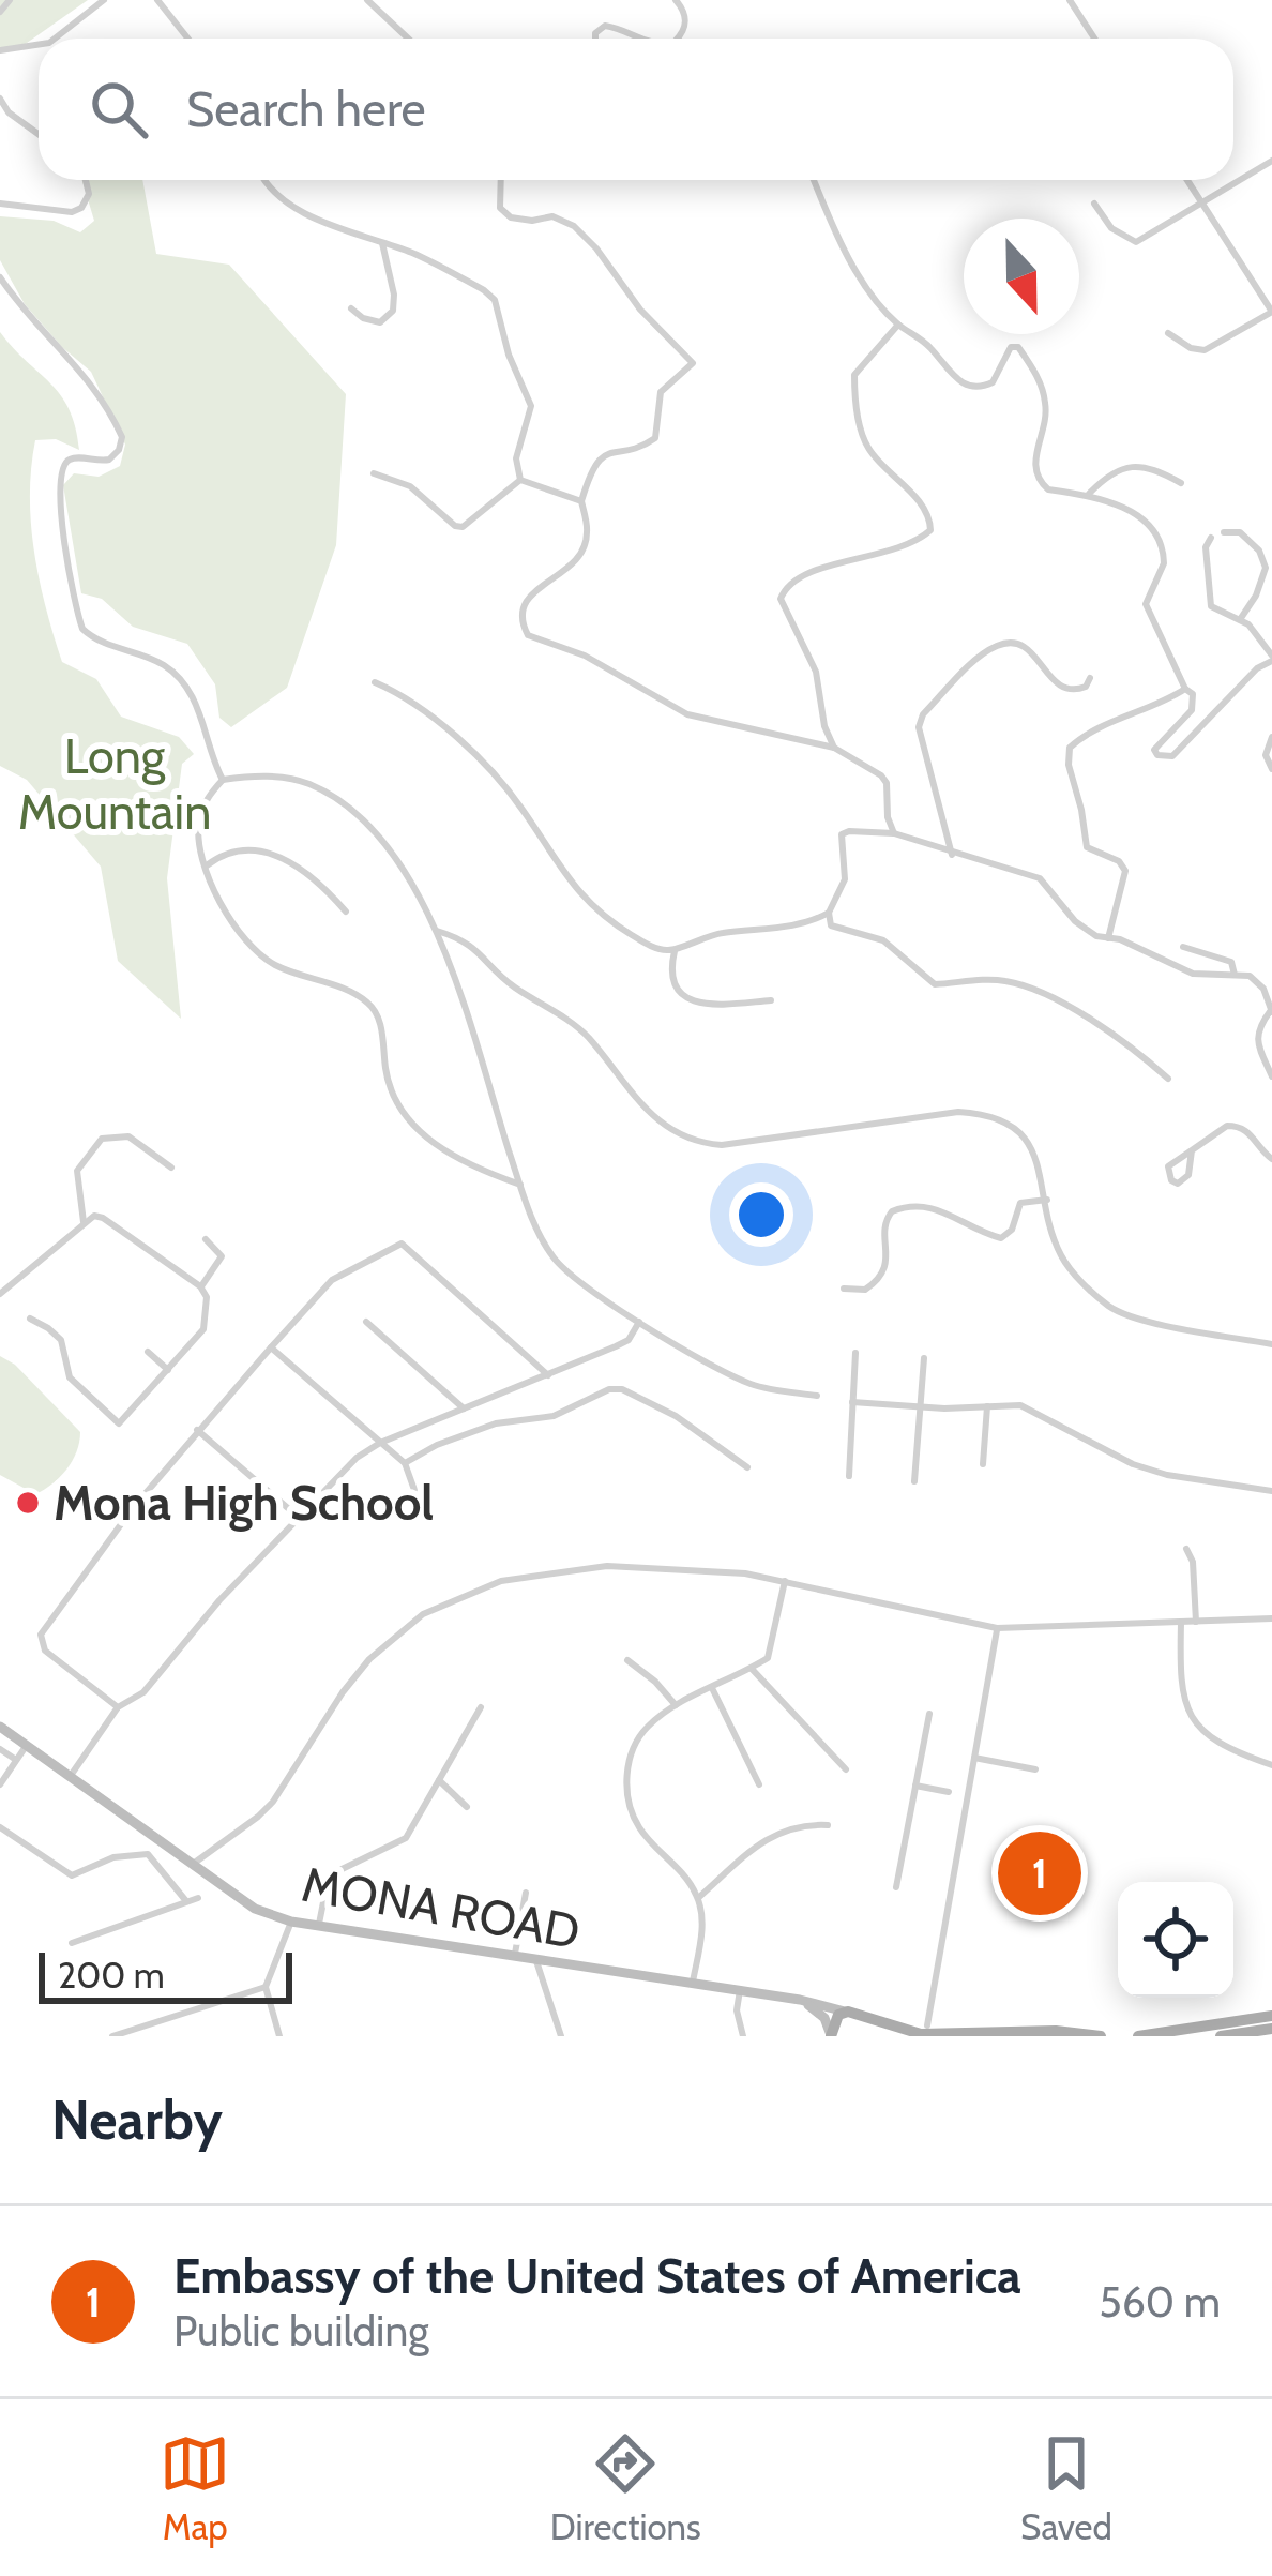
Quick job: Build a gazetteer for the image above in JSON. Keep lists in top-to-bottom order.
{
  "streets": {
    "street": ["MONA ROAD"]
  },
  "parks": ["Long Mountain"],
  "places": ["Mona High School"],
  "scale_bar": "200 m",
  "north": "bottom",
  "page": {
    "search": "Search here",
    "pins": "1",
    "scale": "200 m",
    "heading": "Nearby",
    "list": [
      {
        "mark": "1",
        "name": "Embassy of the United States of America",
        "note": "Public building",
        "value": "560 m"
      }
    ],
    "nav": ["Map", "Directions", "Saved"]
  }
}
